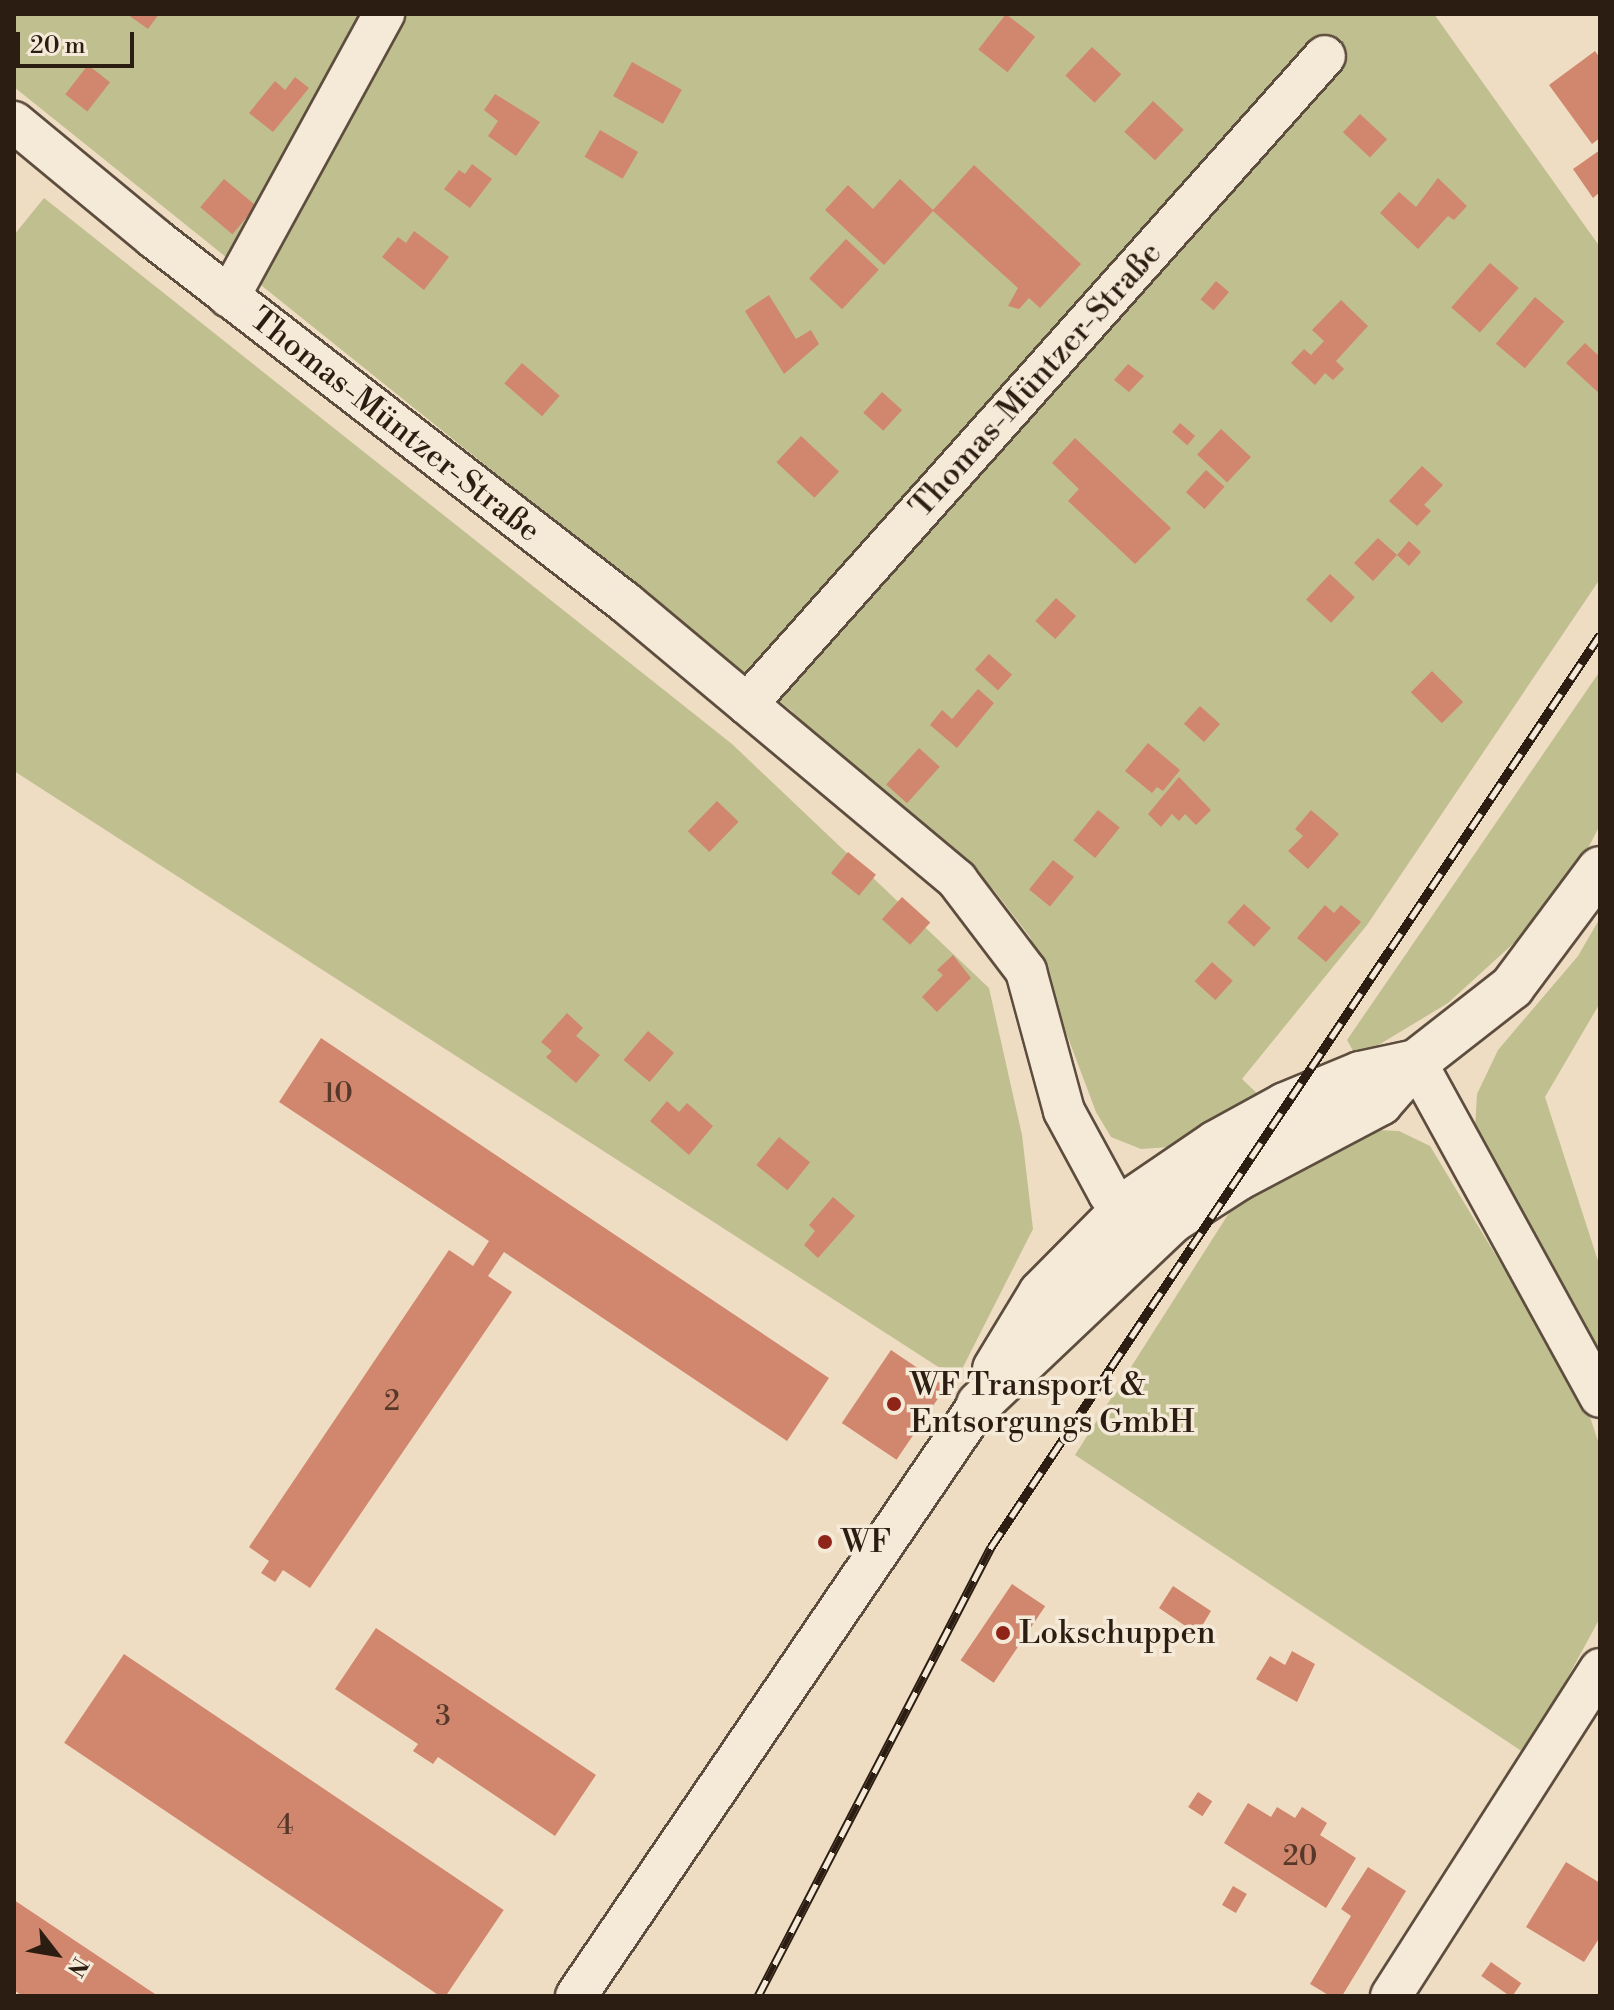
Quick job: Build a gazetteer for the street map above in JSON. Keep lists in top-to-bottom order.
{
  "streets": {
    "street": ["Thomas-Müntzer-Straße"]
  },
  "places": ["WF Transport & Entsorgungs GmbH", "WF", "Lokschuppen"],
  "house_numbers": [
    "10",
    "2",
    "3",
    "4",
    "20"
  ],
  "scale_bar": "20 m",
  "north": "bottom right"
}
